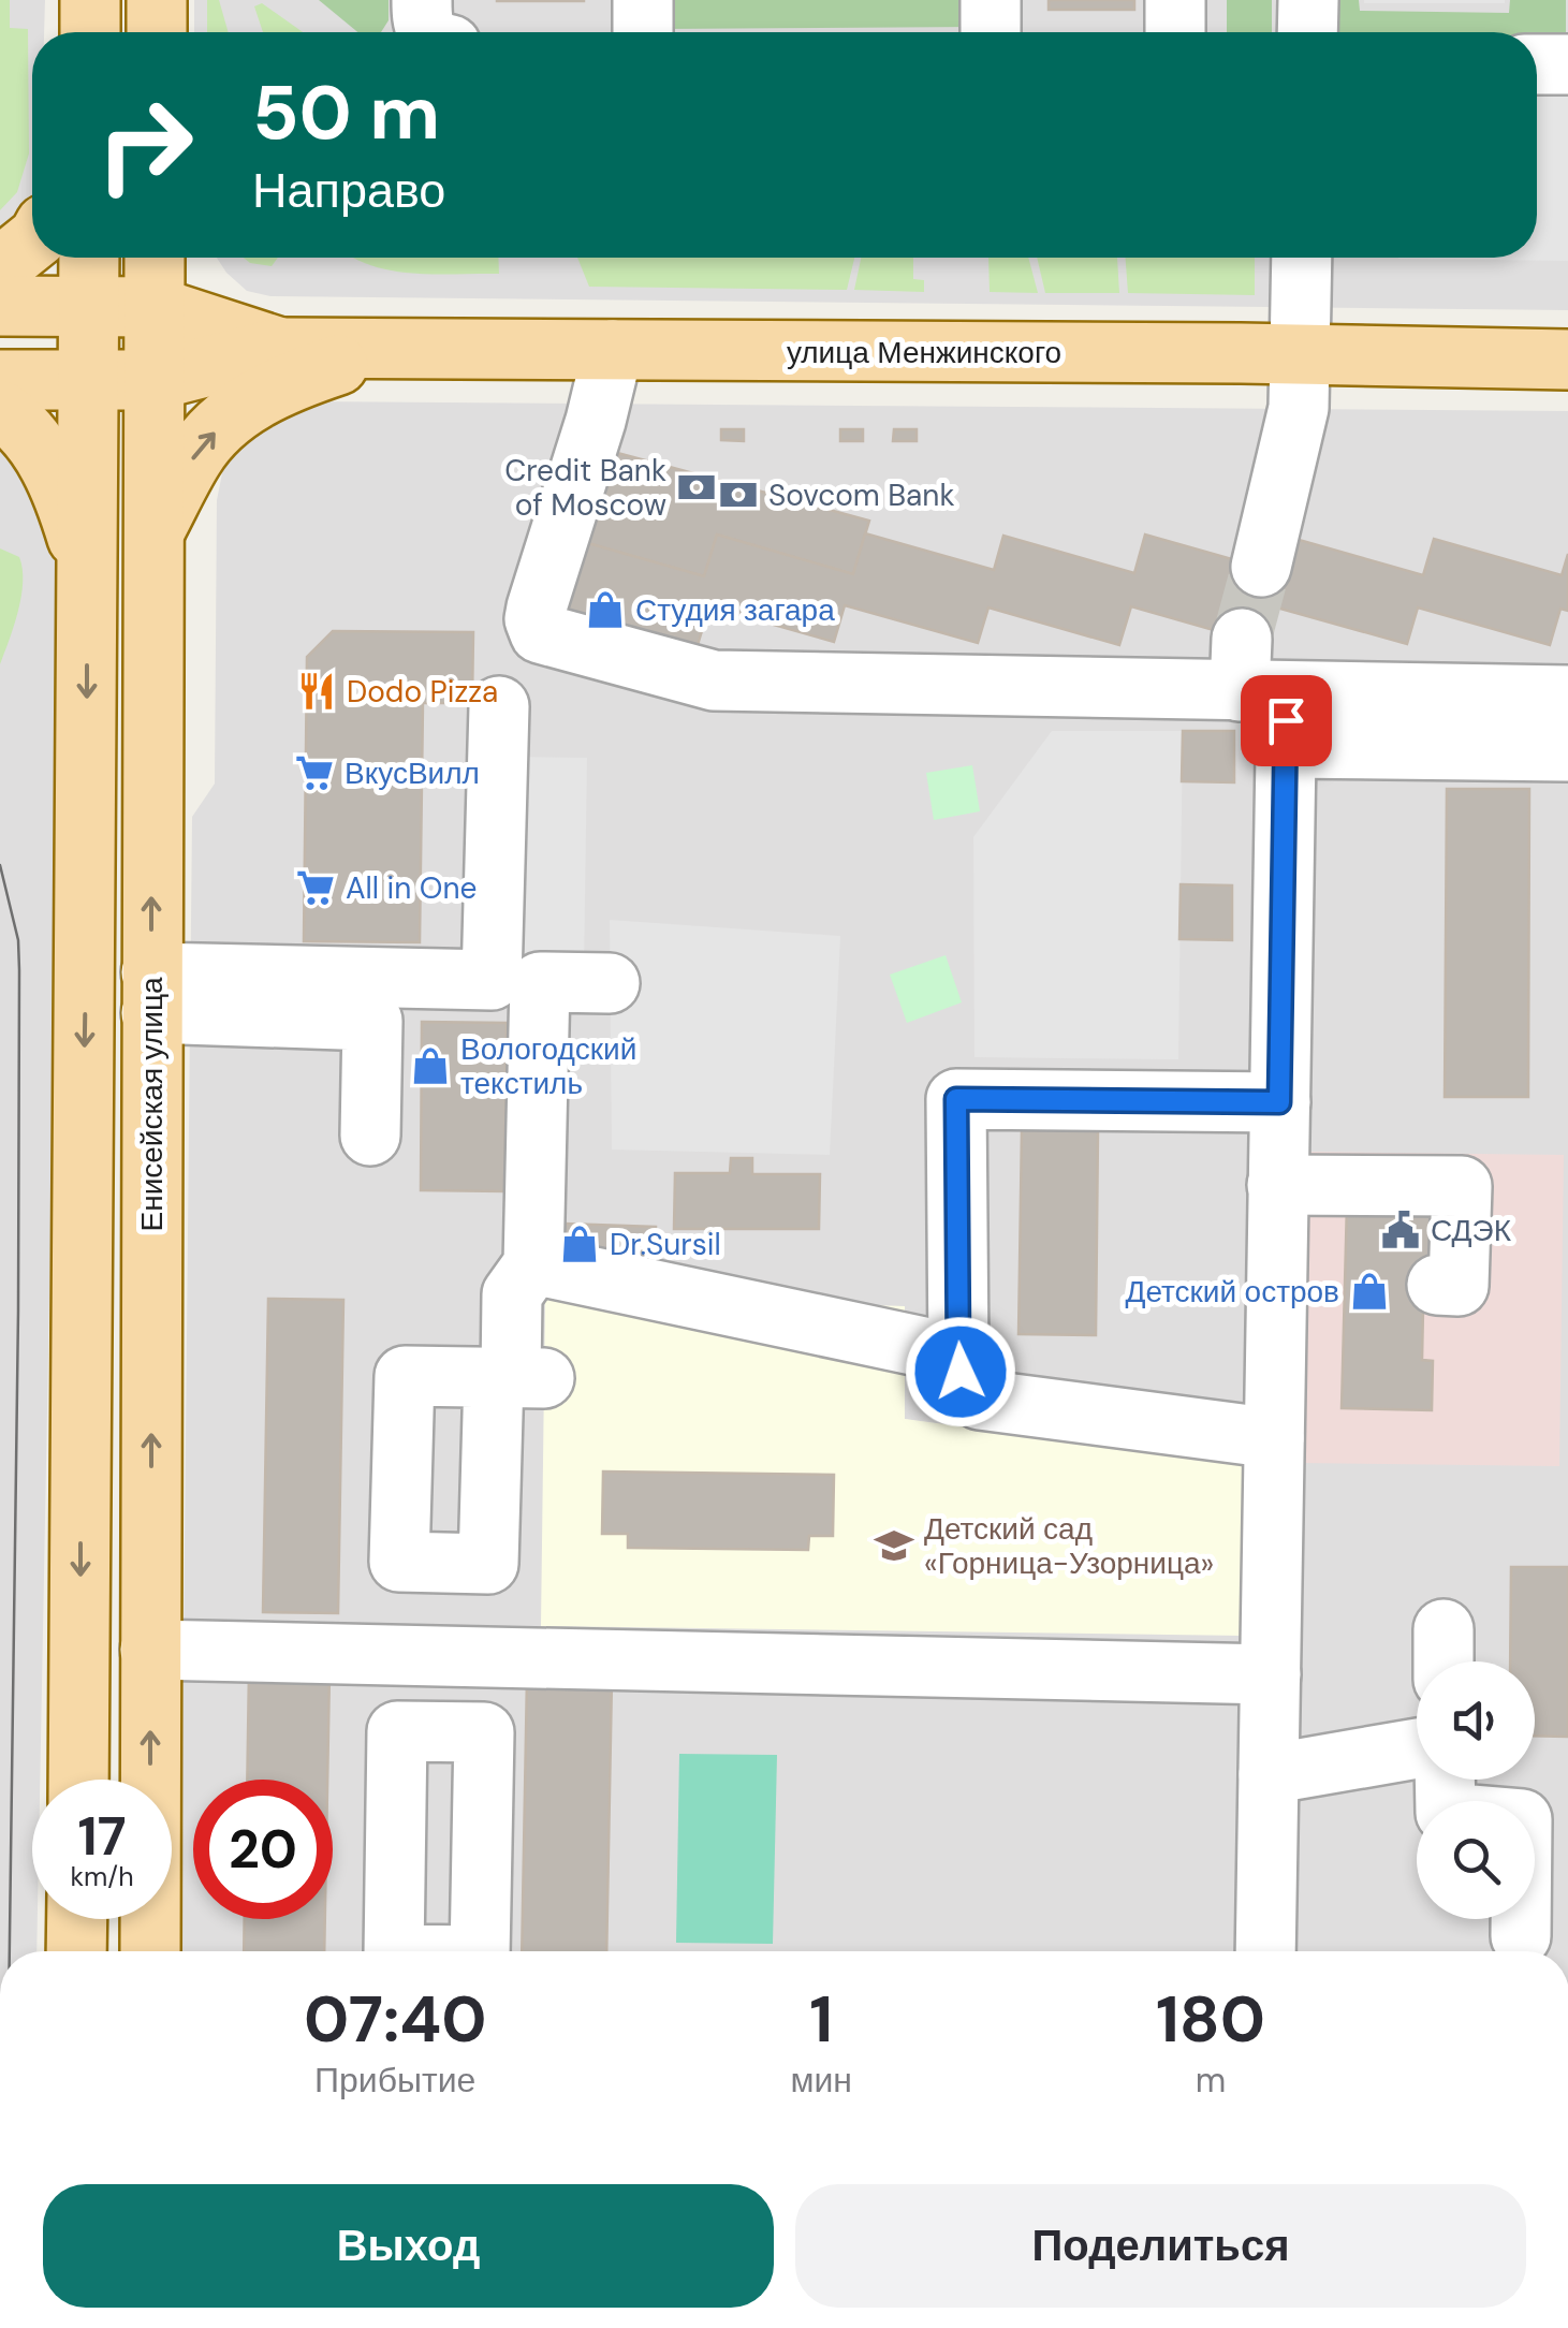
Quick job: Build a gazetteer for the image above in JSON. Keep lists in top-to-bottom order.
{
  "streets": {
    "main road": ["улица Менжинского", "Енисейская улица"]
  },
  "crossings": [
    ["улица Менжинского", "Енисейская улица"]
  ],
  "places": {
    "bank": ["Credit Bank of Moscow", "Sovcom Bank"],
    "shop": [
      "Студия загара",
      "Вологодский текстиль",
      "Dr.Sursil",
      "Детский остров"
    ],
    "restaurant": ["Dodo Pizza"],
    "supermarket": ["ВкусВилл", "All in One"],
    "public building": ["СДЭК"],
    "school or university": ["Детский сад «Горница-Узорница»"]
  },
  "page": {
    "turn": ["50 m", "Направо"],
    "speed": "17 km/h",
    "limit": "20",
    "eta": [
      "07:40",
      "Прибытие",
      "1",
      "мин",
      "180",
      "m"
    ],
    "buttons": ["Выход", "Поделиться"]
  }
}
